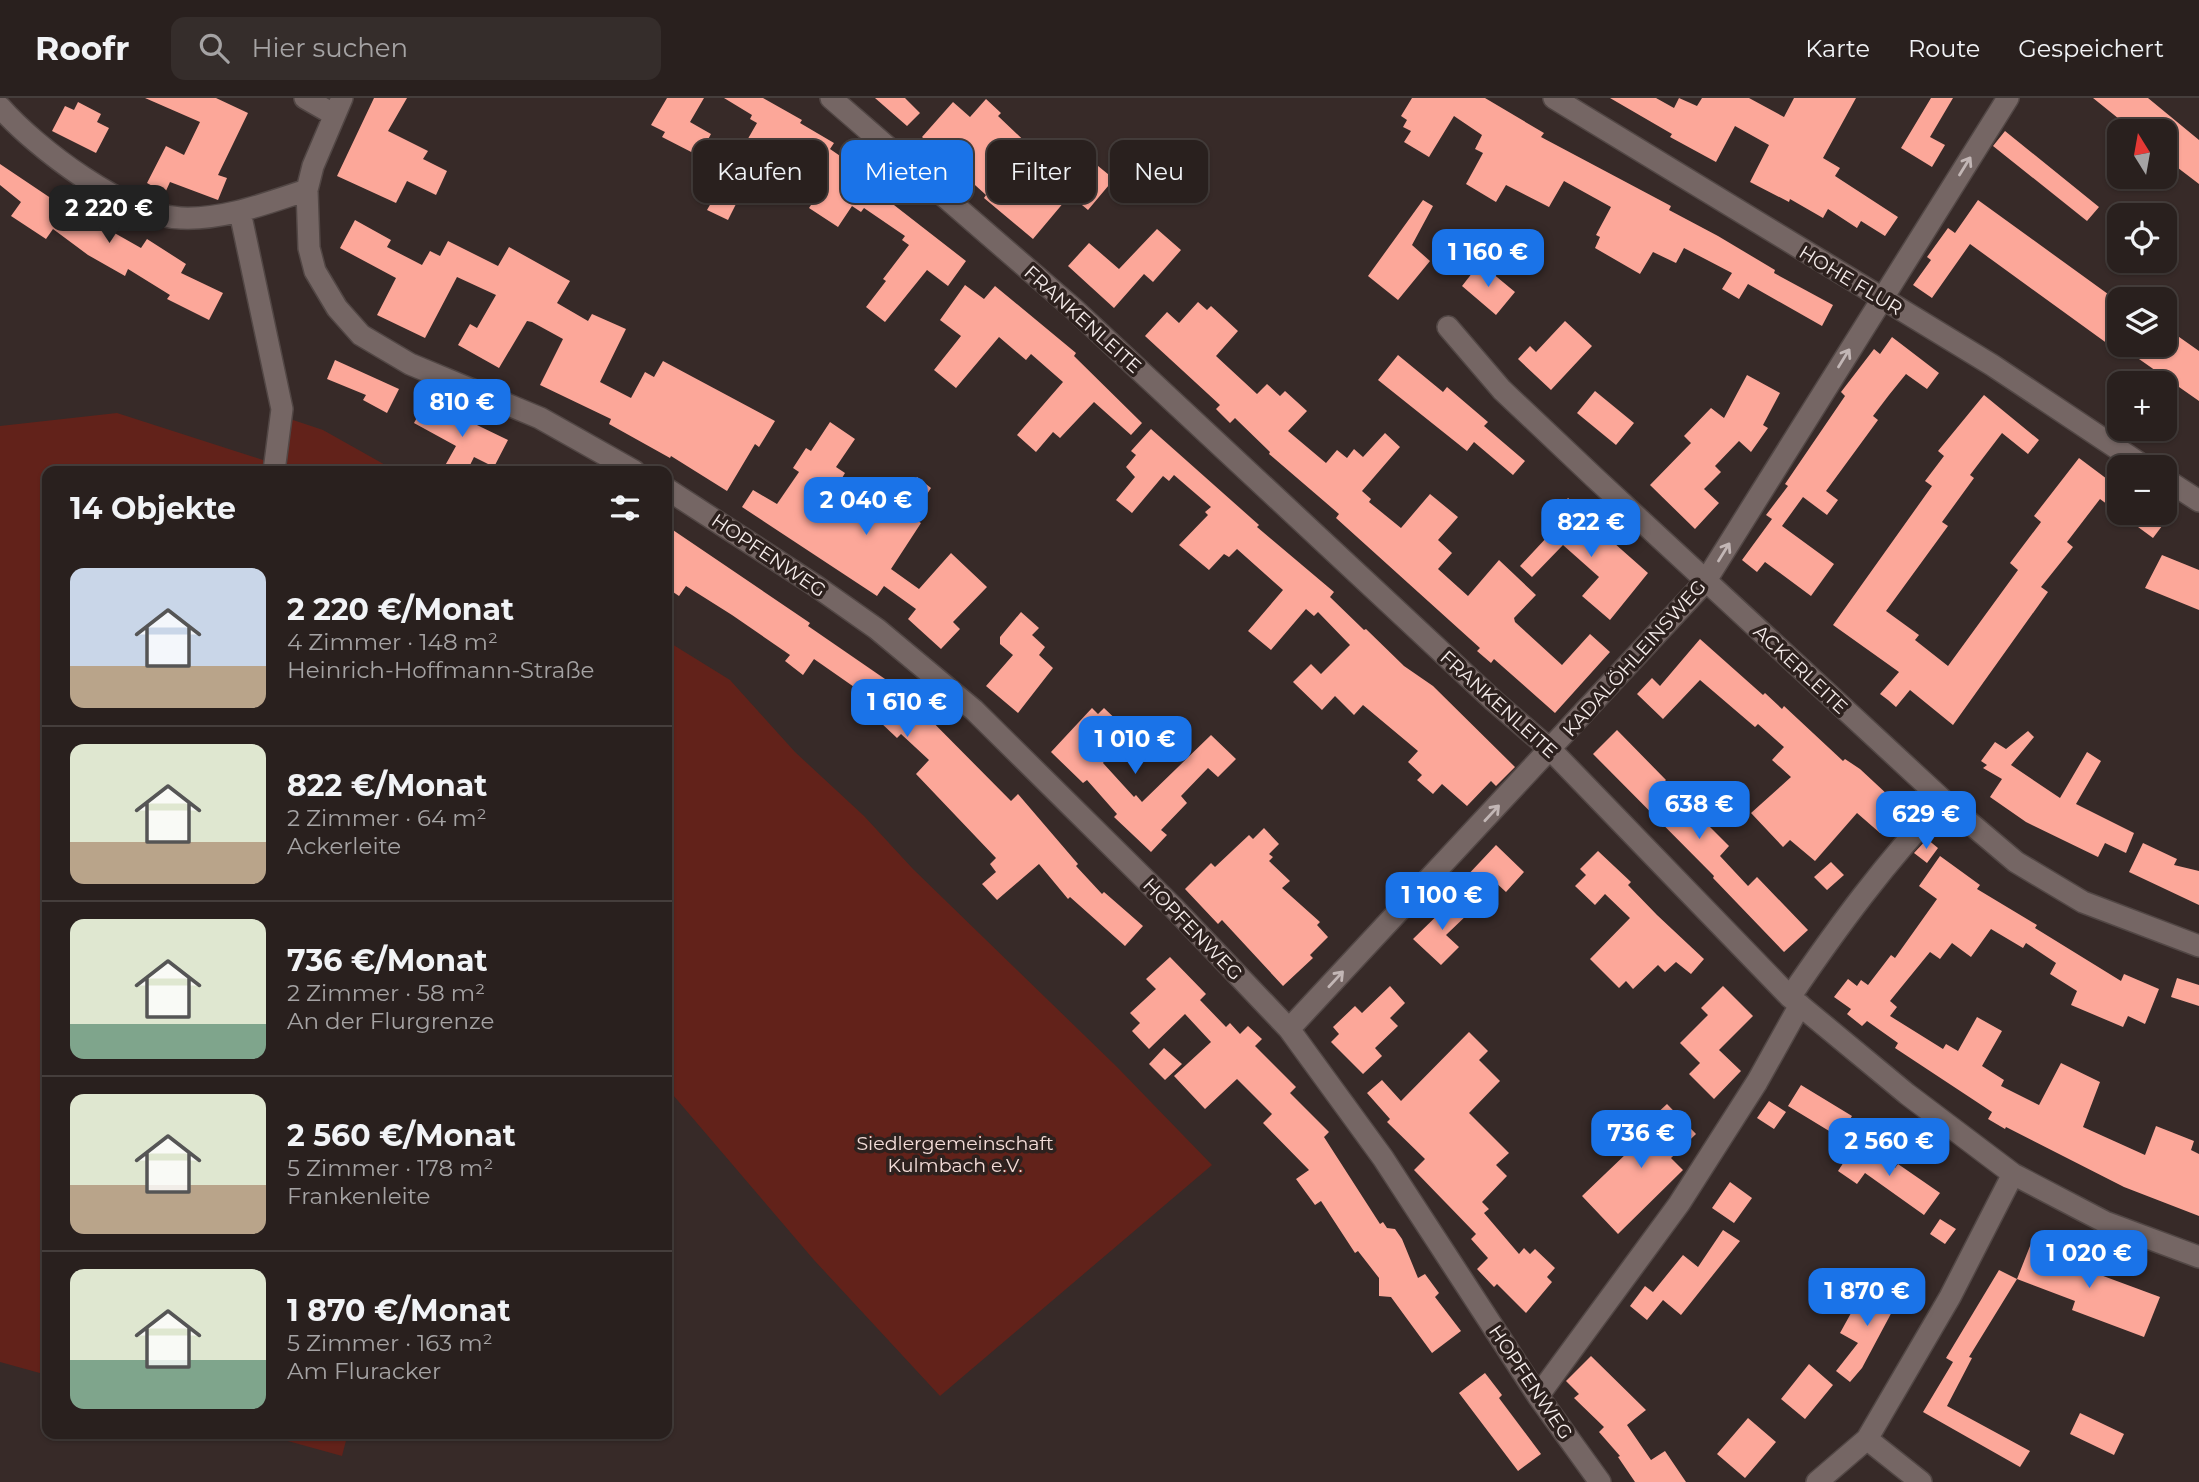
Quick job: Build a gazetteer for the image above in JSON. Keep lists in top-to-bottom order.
{
  "streets": {
    "street": [
      "HOHE FLUR",
      "FRANKENLEITE",
      "HOPFENWEG",
      "KADALÖHLEINSWEG",
      "ACKERLEITE"
    ]
  },
  "crossings": [
    ["HOHE FLUR", "KADALÖHLEINSWEG"],
    ["FRANKENLEITE", "KADALÖHLEINSWEG"],
    ["HOPFENWEG", "KADALÖHLEINSWEG"],
    ["KADALÖHLEINSWEG", "ACKERLEITE"]
  ],
  "one_way": ["KADALÖHLEINSWEG"],
  "parks": ["Siedlergemeinschaft Kulmbach e.V."],
  "north": "top",
  "page": {
    "header": "Roofr",
    "search": "Hier suchen",
    "nav": ["Karte", "Route", "Gespeichert"],
    "map_buttons": ["+", "−"],
    "chip": [
      "Kaufen",
      "Mieten",
      "Filter",
      "Neu"
    ],
    "price": [
      "2 220 €",
      "1 160 €",
      "810 €",
      "2 040 €",
      "822 €",
      "1 610 €",
      "1 010 €",
      "638 €",
      "629 €",
      "1 100 €",
      "736 €",
      "2 560 €",
      "1 020 €",
      "1 870 €"
    ],
    "heading": "14 Objekte",
    "list": [
      {
        "name": "2 220 €/Monat",
        "note": "4 Zimmer · 148 m² · Heinrich-Hoffmann-Straße"
      },
      {
        "name": "822 €/Monat",
        "note": "2 Zimmer · 64 m² · Ackerleite"
      },
      {
        "name": "736 €/Monat",
        "note": "2 Zimmer · 58 m² · An der Flurgrenze"
      },
      {
        "name": "2 560 €/Monat",
        "note": "5 Zimmer · 178 m² · Frankenleite"
      },
      {
        "name": "1 870 €/Monat",
        "note": "5 Zimmer · 163 m² · Am Fluracker"
      }
    ]
  }
}
